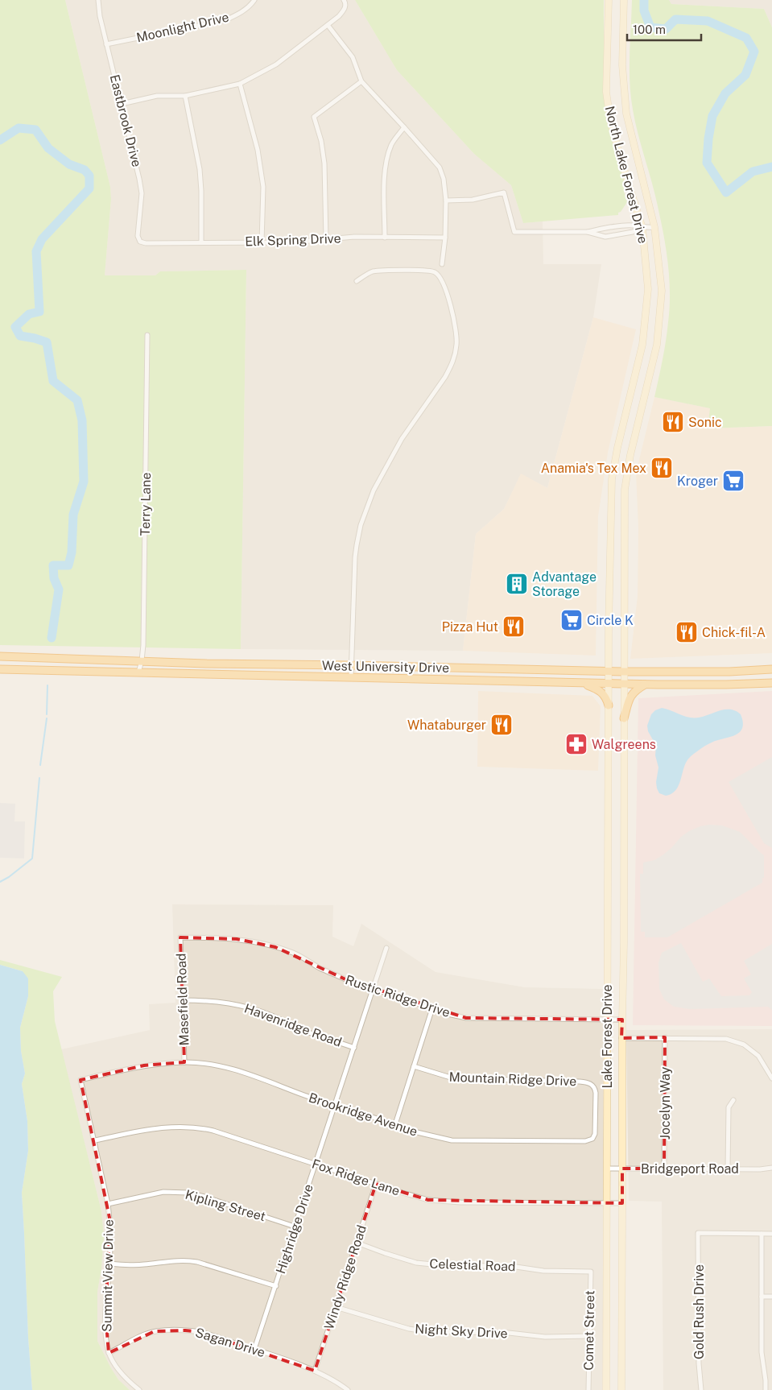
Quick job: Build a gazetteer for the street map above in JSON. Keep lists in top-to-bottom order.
{
  "streets": {
    "highway": ["West University Drive"],
    "main road": ["North Lake Forest Drive", "Lake Forest Drive"],
    "street": [
      "Moonlight Drive",
      "Eastbrook Drive",
      "Elk Spring Drive",
      "Terry Lane",
      "Rustic Ridge Drive",
      "Masefield Road",
      "Havenridge Road",
      "Mountain Ridge Drive",
      "Jocelyn Way",
      "Brookridge Avenue",
      "Bridgeport Road",
      "Fox Ridge Lane",
      "Kipling Street",
      "Highridge Drive",
      "Celestial Road",
      "Summit View Drive",
      "Windy Ridge Road",
      "Gold Rush Drive",
      "Comet Street",
      "Night Sky Drive",
      "Sagan Drive"
    ]
  },
  "crossings": [
    ["Moonlight Drive", "Eastbrook Drive"],
    ["Eastbrook Drive", "Elk Spring Drive"],
    ["North Lake Forest Drive", "West University Drive"],
    ["North Lake Forest Drive", "Lake Forest Drive"],
    ["Terry Lane", "West University Drive"],
    ["West University Drive", "Lake Forest Drive"],
    ["Rustic Ridge Drive", "Masefield Road"],
    ["Rustic Ridge Drive", "Lake Forest Drive"],
    ["Rustic Ridge Drive", "Highridge Drive"],
    ["Masefield Road", "Havenridge Road"],
    ["Masefield Road", "Brookridge Avenue"],
    ["Havenridge Road", "Highridge Drive"],
    ["Lake Forest Drive", "Bridgeport Road"],
    ["Lake Forest Drive", "Fox Ridge Lane"],
    ["Mountain Ridge Drive", "Brookridge Avenue"],
    ["Jocelyn Way", "Bridgeport Road"],
    ["Brookridge Avenue", "Highridge Drive"],
    ["Brookridge Avenue", "Summit View Drive"],
    ["Fox Ridge Lane", "Highridge Drive"],
    ["Fox Ridge Lane", "Summit View Drive"],
    ["Fox Ridge Lane", "Windy Ridge Road"],
    ["Kipling Street", "Highridge Drive"],
    ["Kipling Street", "Summit View Drive"],
    ["Highridge Drive", "Sagan Drive"],
    ["Celestial Road", "Windy Ridge Road"],
    ["Celestial Road", "Comet Street"],
    ["Summit View Drive", "Sagan Drive"],
    ["Windy Ridge Road", "Night Sky Drive"],
    ["Windy Ridge Road", "Sagan Drive"],
    ["Comet Street", "Night Sky Drive"]
  ],
  "places": {
    "restaurant": [
      "Sonic",
      "Anamia's Tex Mex",
      "Pizza Hut",
      "Chick-fil-A",
      "Whataburger"
    ],
    "supermarket": ["Kroger", "Circle K"],
    "building": ["Advantage Storage"],
    "pharmacy": ["Walgreens"]
  },
  "scale_bar": "100 m"
}
